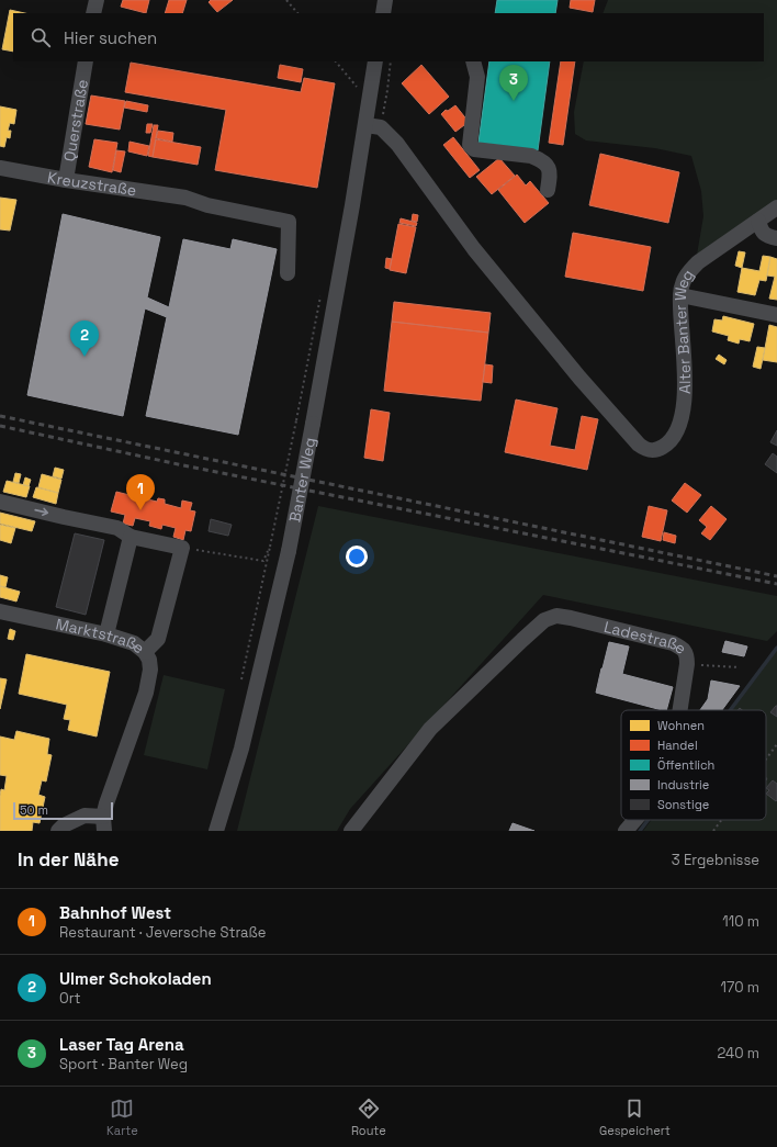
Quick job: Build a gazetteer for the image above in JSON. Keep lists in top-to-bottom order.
{
  "streets": {
    "street": [
      "Querstraße",
      "Kreuzstraße",
      "Alter Banter Weg",
      "Banter Weg",
      "Marktstraße",
      "Ladestraße"
    ]
  },
  "crossings": [
    ["Querstraße", "Kreuzstraße"],
    ["Alter Banter Weg", "Banter Weg"]
  ],
  "legend": [
    "Wohnen",
    "Handel",
    "Öffentlich",
    "Industrie",
    "Sonstige"
  ],
  "scale_bar": "50 m",
  "page": {
    "search": "Hier suchen",
    "pins": ["3", "2", "1"],
    "scale": "50 m",
    "heading": ["In der Nähe", "3 Ergebnisse"],
    "list": [
      {
        "mark": "1",
        "name": "Bahnhof West",
        "note": "Restaurant · Jeversche Straße",
        "value": "110 m"
      },
      {
        "mark": "2",
        "name": "Ulmer Schokoladen",
        "note": "Ort",
        "value": "170 m"
      },
      {
        "mark": "3",
        "name": "Laser Tag Arena",
        "note": "Sport · Banter Weg",
        "value": "240 m"
      }
    ],
    "nav": ["Karte", "Route", "Gespeichert"]
  }
}
